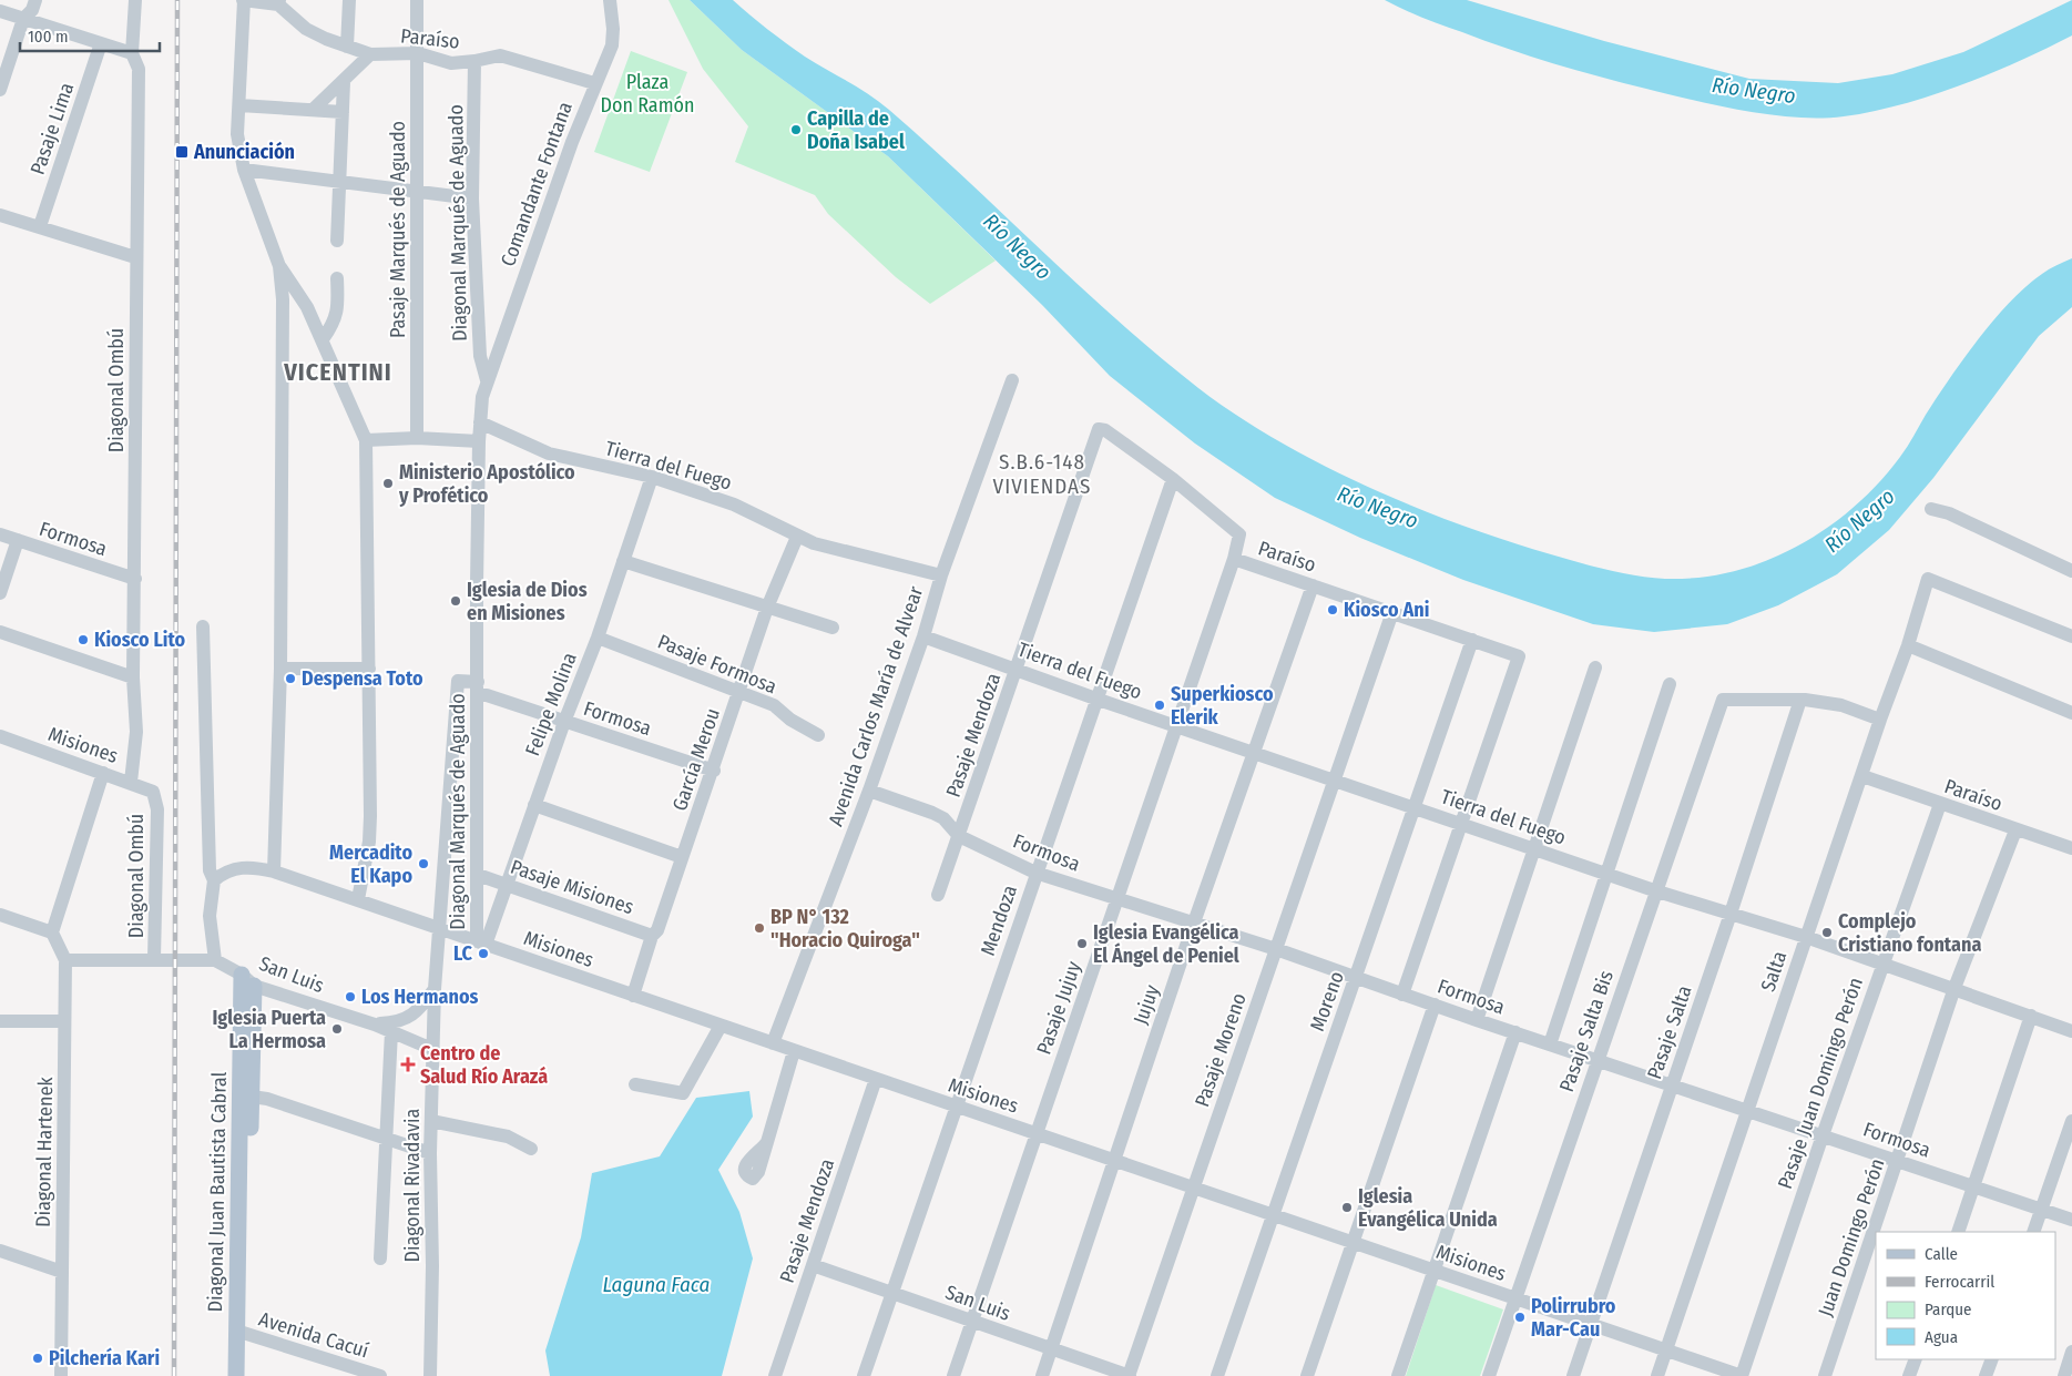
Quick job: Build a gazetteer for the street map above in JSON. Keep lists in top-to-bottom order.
{
  "streets": {
    "main road": ["Diagonal Juan Bautista Cabral"],
    "street": [
      "Paraíso",
      "Pasaje Lima",
      "Comandante Fontana",
      "Diagonal Marqués de Aguado",
      "Pasaje Marqués de Aguado",
      "Diagonal Ombú",
      "Tierra del Fuego",
      "Formosa",
      "Pasaje Formosa",
      "Felipe Molina",
      "Avenida Carlos María de Alvear",
      "Pasaje Mendoza",
      "Misiones",
      "García Merou",
      "Pasaje Misiones",
      "Mendoza",
      "Salta",
      "San Luis",
      "Moreno",
      "Jujuy",
      "Pasaje Jujuy",
      "Pasaje Salta Bis",
      "Pasaje Salta",
      "Pasaje Moreno",
      "Pasaje Juan Domingo Perón",
      "Diagonal Hartenek",
      "Diagonal Rivadavia",
      "Juan Domingo Perón",
      "Avenida Cacuí"
    ]
  },
  "crossings": [
    ["Paraíso", "Comandante Fontana"],
    ["Paraíso", "Diagonal Marqués de Aguado"],
    ["Paraíso", "Pasaje Marqués de Aguado"],
    ["Paraíso", "Tierra del Fuego"],
    ["Paraíso", "Pasaje Mendoza"],
    ["Paraíso", "Mendoza"],
    ["Paraíso", "Salta"],
    ["Paraíso", "Moreno"],
    ["Paraíso", "Jujuy"],
    ["Paraíso", "Pasaje Jujuy"],
    ["Paraíso", "Pasaje Moreno"],
    ["Paraíso", "Pasaje Juan Domingo Perón"],
    ["Paraíso", "Juan Domingo Perón"],
    ["Comandante Fontana", "Diagonal Marqués de Aguado"],
    ["Diagonal Marqués de Aguado", "Tierra del Fuego"],
    ["Diagonal Marqués de Aguado", "Formosa"],
    ["Diagonal Marqués de Aguado", "Felipe Molina"],
    ["Diagonal Marqués de Aguado", "Misiones"],
    ["Diagonal Marqués de Aguado", "Pasaje Misiones"],
    ["Diagonal Marqués de Aguado", "Diagonal Rivadavia"],
    ["Diagonal Ombú", "Formosa"],
    ["Diagonal Ombú", "Misiones"],
    ["Diagonal Ombú", "San Luis"],
    ["Tierra del Fuego", "Felipe Molina"],
    ["Tierra del Fuego", "Avenida Carlos María de Alvear"],
    ["Tierra del Fuego", "Pasaje Mendoza"],
    ["Tierra del Fuego", "García Merou"],
    ["Tierra del Fuego", "Mendoza"],
    ["Tierra del Fuego", "Salta"],
    ["Tierra del Fuego", "Moreno"],
    ["Tierra del Fuego", "Jujuy"],
    ["Tierra del Fuego", "Pasaje Jujuy"],
    ["Tierra del Fuego", "Pasaje Salta Bis"],
    ["Tierra del Fuego", "Pasaje Salta"],
    ["Tierra del Fuego", "Pasaje Moreno"],
    ["Tierra del Fuego", "Pasaje Juan Domingo Perón"],
    ["Tierra del Fuego", "Juan Domingo Perón"],
    ["Formosa", "Felipe Molina"],
    ["Formosa", "Avenida Carlos María de Alvear"],
    ["Formosa", "Pasaje Mendoza"],
    ["Formosa", "García Merou"],
    ["Formosa", "Mendoza"],
    ["Formosa", "Salta"],
    ["Formosa", "Moreno"],
    ["Formosa", "Jujuy"],
    ["Formosa", "Pasaje Jujuy"],
    ["Formosa", "Pasaje Salta Bis"],
    ["Formosa", "Pasaje Salta"],
    ["Formosa", "Pasaje Moreno"],
    ["Formosa", "Pasaje Juan Domingo Perón"],
    ["Formosa", "Juan Domingo Perón"],
    ["Pasaje Formosa", "Felipe Molina"],
    ["Pasaje Formosa", "García Merou"],
    ["Felipe Molina", "Misiones"],
    ["Felipe Molina", "Pasaje Misiones"],
    ["Avenida Carlos María de Alvear", "Misiones"],
    ["Pasaje Mendoza", "Misiones"],
    ["Pasaje Mendoza", "San Luis"],
    ["Misiones", "García Merou"],
    ["Misiones", "Mendoza"],
    ["Misiones", "Salta"],
    ["Misiones", "Moreno"],
    ["Misiones", "Jujuy"],
    ["Misiones", "Pasaje Jujuy"],
    ["Misiones", "Pasaje Salta Bis"],
    ["Misiones", "Pasaje Salta"],
    ["Misiones", "Pasaje Moreno"],
    ["Misiones", "Pasaje Juan Domingo Perón"],
    ["Misiones", "Diagonal Rivadavia"],
    ["García Merou", "Pasaje Misiones"],
    ["Mendoza", "San Luis"],
    ["San Luis", "Jujuy"],
    ["San Luis", "Pasaje Jujuy"],
    ["San Luis", "Pasaje Moreno"],
    ["San Luis", "Diagonal Hartenek"],
    ["San Luis", "Diagonal Rivadavia"],
    ["San Luis", "Diagonal Juan Bautista Cabral"],
    ["Pasaje Salta Bis", "Pasaje Salta"],
    ["Diagonal Juan Bautista Cabral", "Avenida Cacuí"]
  ],
  "districts": ["VICENTINI", "S.B.6-148 VIVIENDAS"],
  "water": ["Río Negro", "Laguna Faca"],
  "parks": ["Plaza Don Ramón"],
  "places": {
    "other": [
      "Capilla de Doña Isabel",
      "Ministerio Apostólico y Profético",
      "Iglesia de Dios en Misiones",
      "Kiosco Ani",
      "Kiosco Lito",
      "Despensa Toto",
      "Superkiosco Elerik",
      "Mercadito El Kapo",
      "BP N° 132 \"Horacio Quiroga\"",
      "Complejo Cristiano fontana",
      "Iglesia Evangélica El Ángel de Peniel",
      "LC",
      "Los Hermanos",
      "Iglesia Puerta La Hermosa",
      "Iglesia Evangélica Unida",
      "Polirrubro Mar-Cau",
      "Pilchería Kari"
    ],
    "transit": ["Anunciación"],
    "health": ["Centro de Salud Río Arazá"]
  },
  "legend": [
    "Calle",
    "Ferrocarril",
    "Parque",
    "Agua"
  ],
  "scale_bar": "100 m"
}
